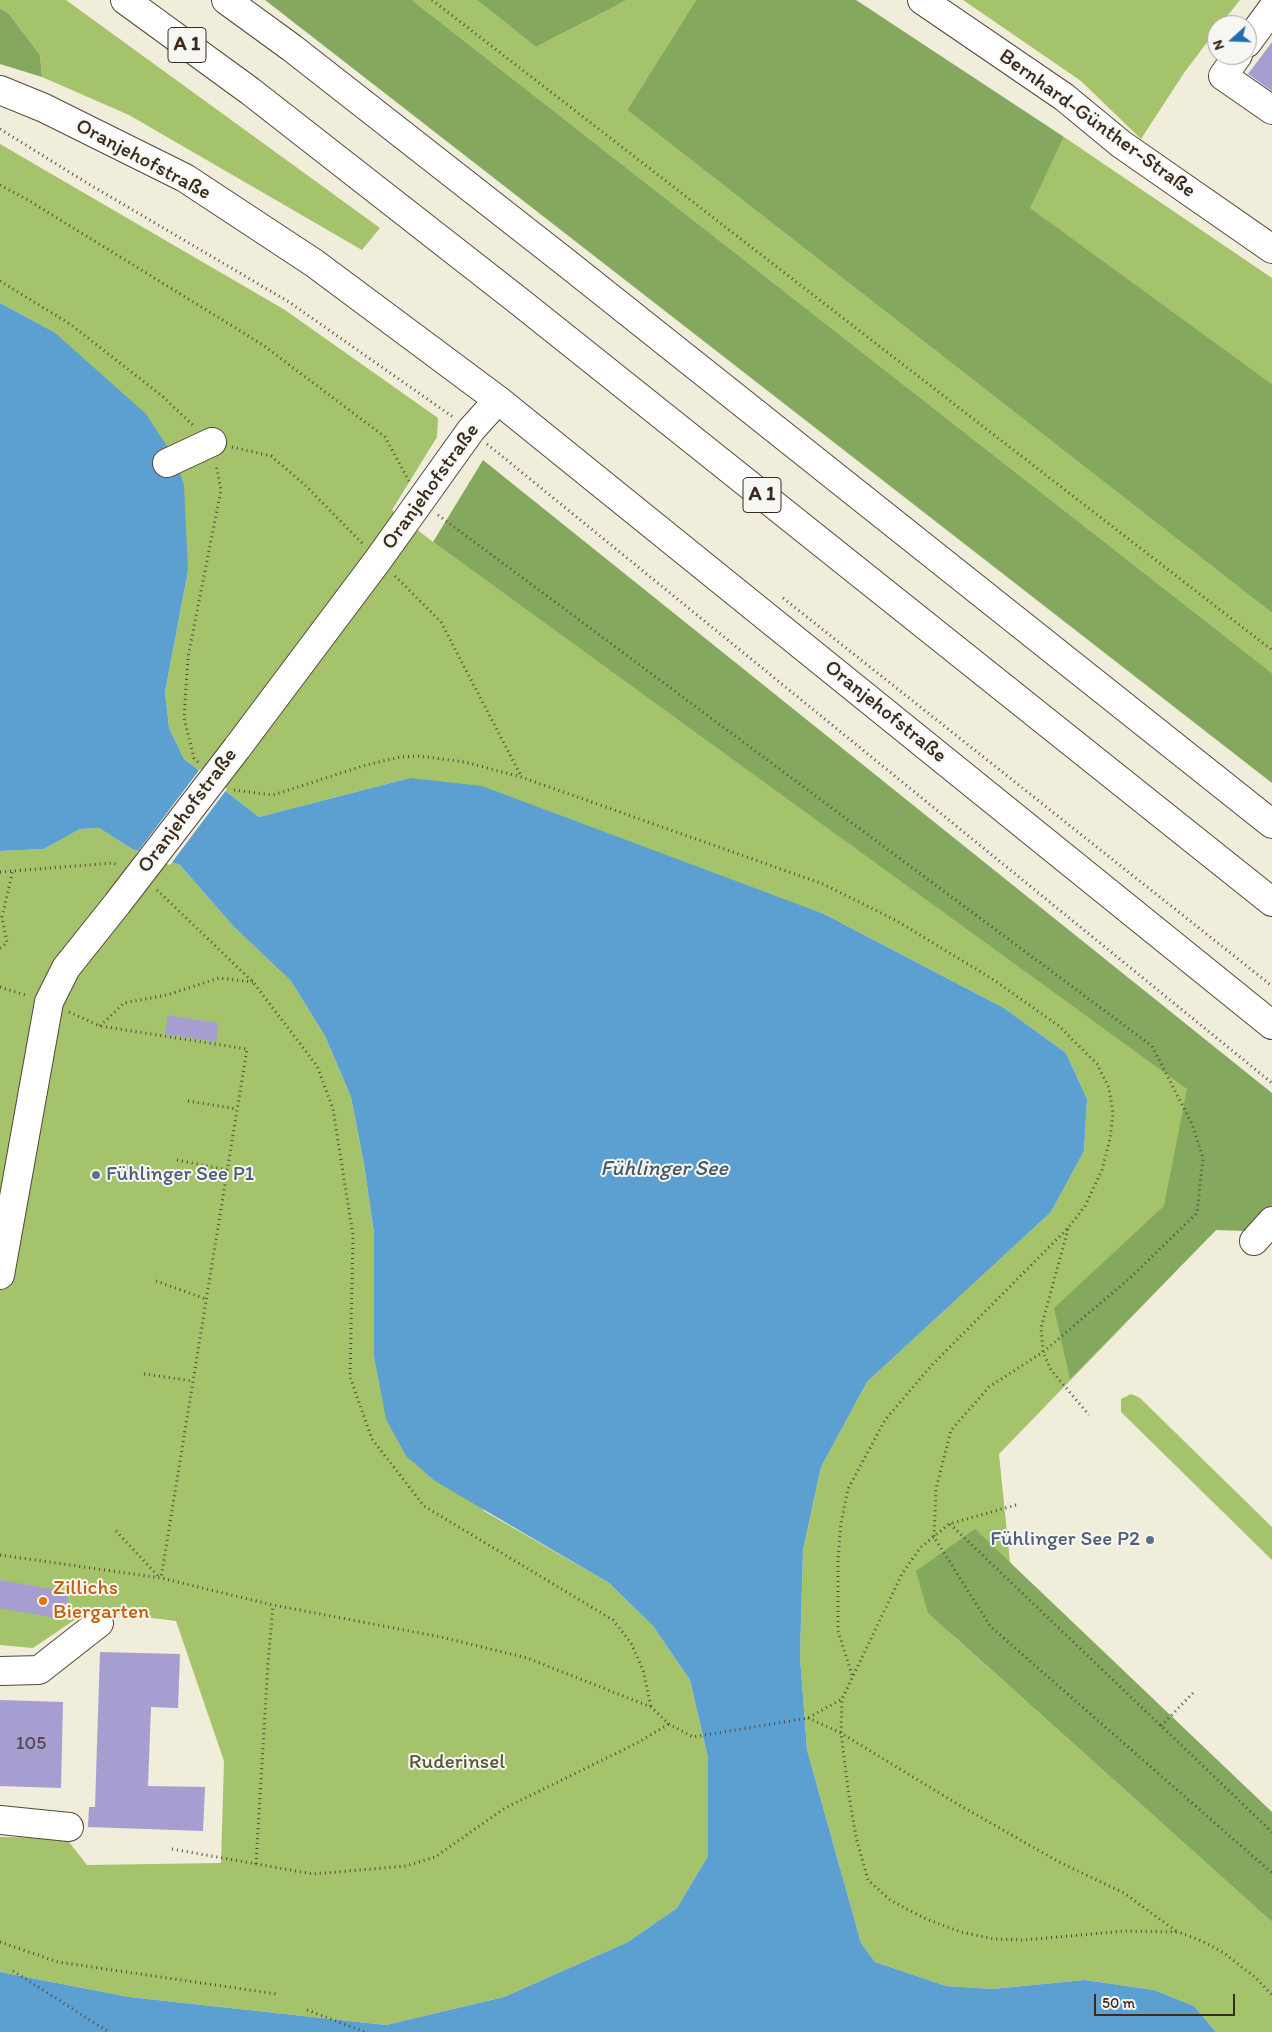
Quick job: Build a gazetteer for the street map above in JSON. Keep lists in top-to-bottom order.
{
  "streets": {
    "main road": ["A 1", "Bernhard-Günther-Straße", "Oranjehofstraße"]
  },
  "water": ["Fühlinger See"],
  "parks": ["Ruderinsel"],
  "places": ["Fühlinger See P1", "Fühlinger See P2", "Zillichs Biergarten"],
  "house_numbers": ["105"],
  "scale_bar": "50 m",
  "north": "left"
}
